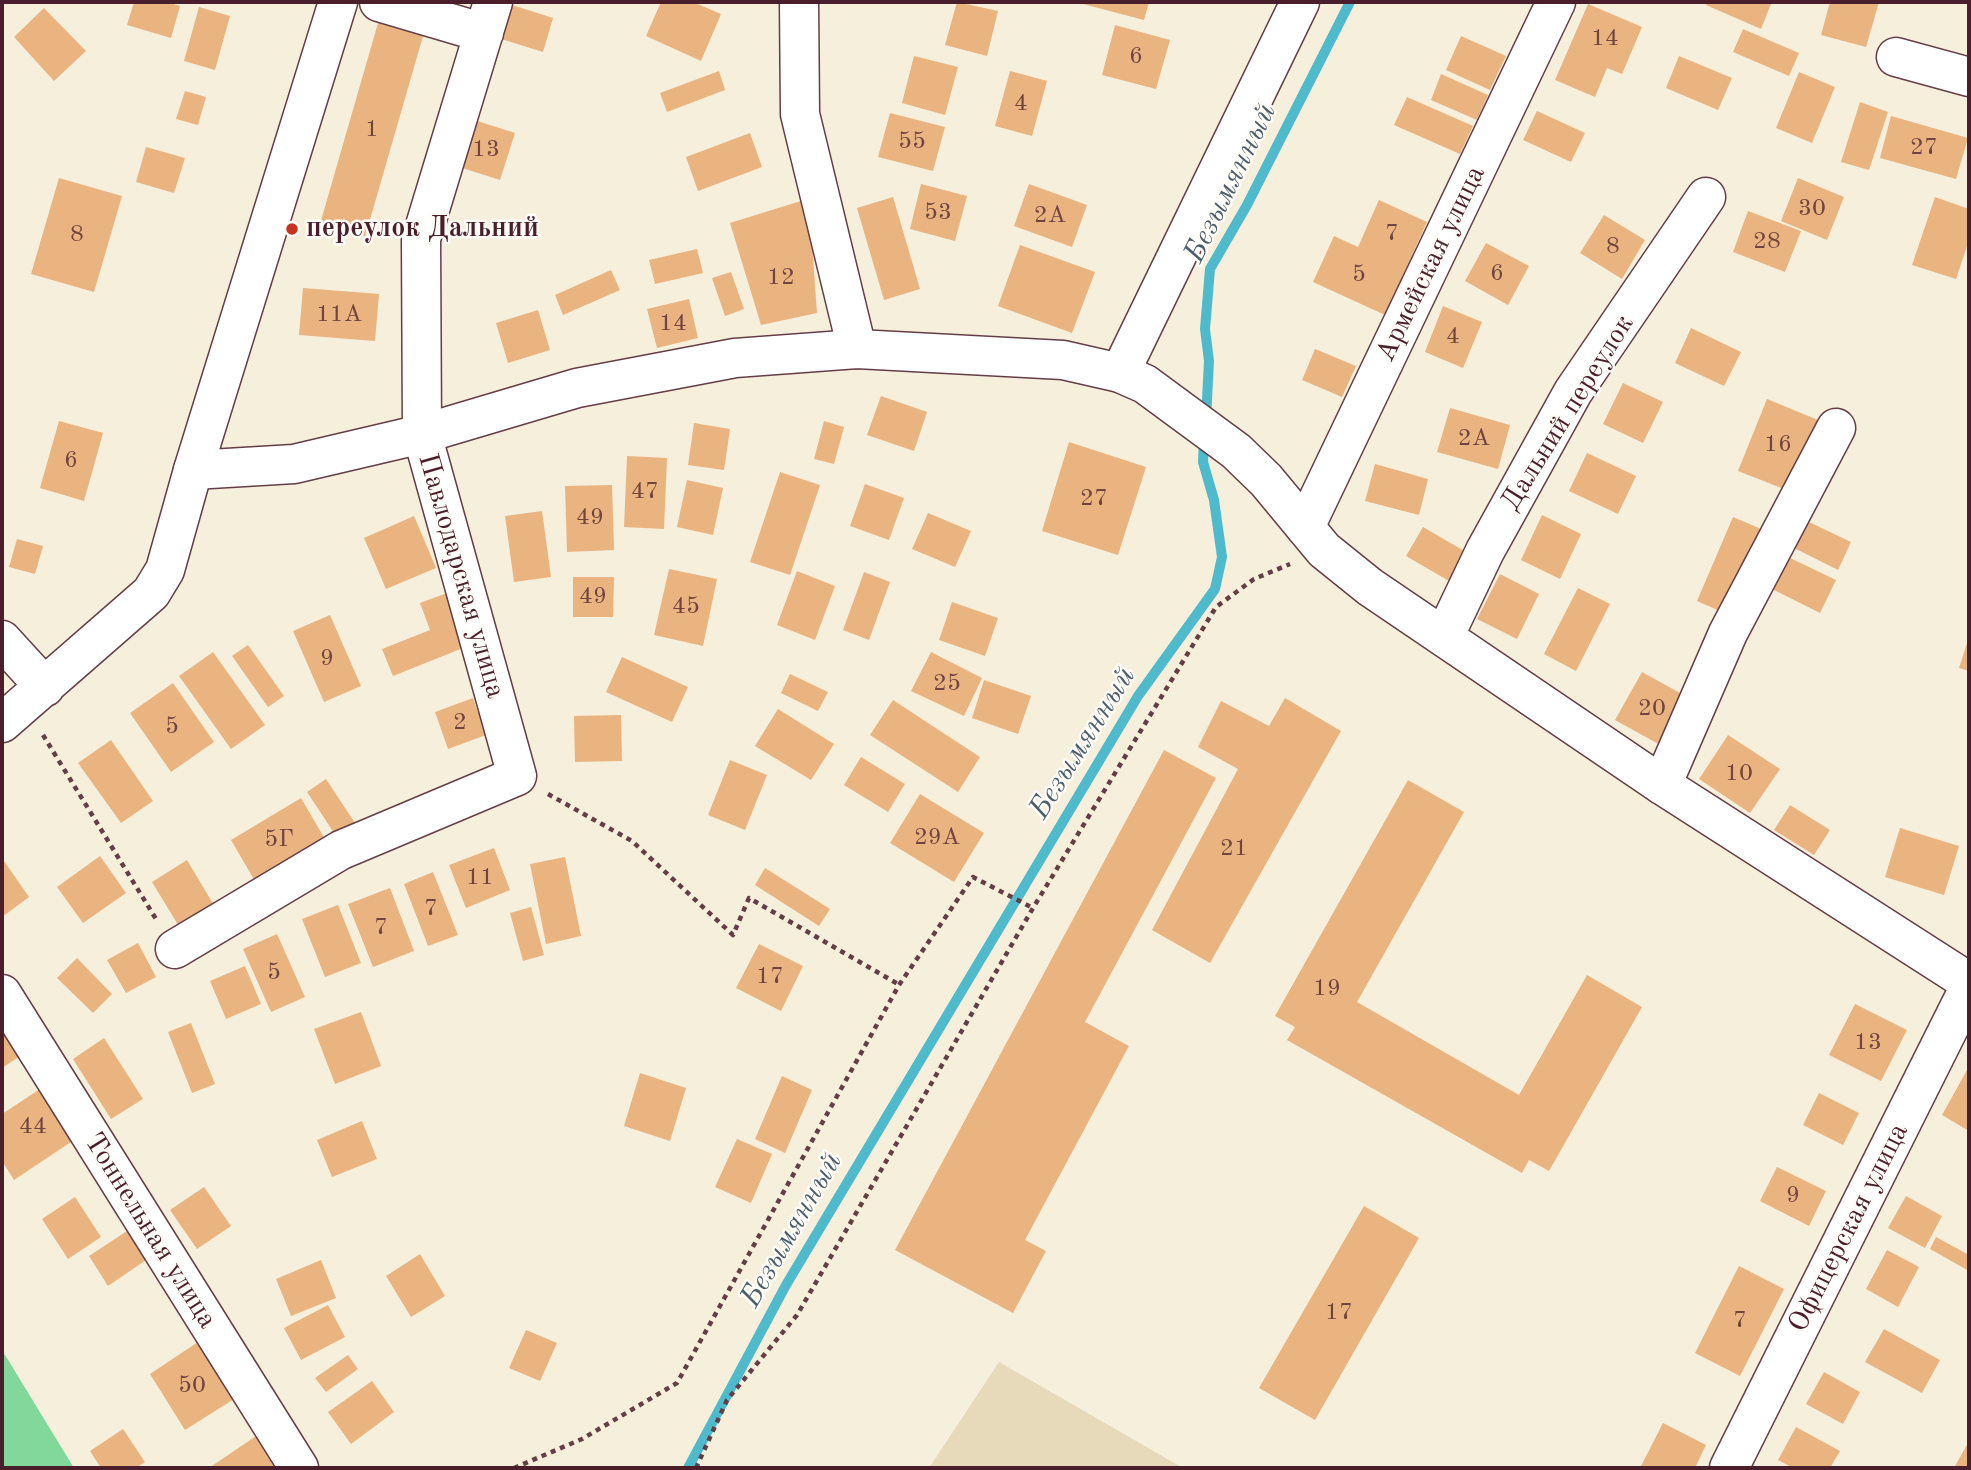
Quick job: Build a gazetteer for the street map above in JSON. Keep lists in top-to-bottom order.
{
  "streets": {
    "street": [
      "Армейская улица",
      "Дальний переулок",
      "Павлодарская улица",
      "Офицерская улица",
      "Тоннельная улица"
    ]
  },
  "water": ["Безымянный"],
  "places": ["переулок Дальний"],
  "house_numbers": [
    "14",
    "6",
    "4",
    "1",
    "55",
    "27",
    "13",
    "30",
    "53",
    "2А",
    "7",
    "8",
    "28",
    "8",
    "6",
    "5",
    "12",
    "11А",
    "14",
    "4",
    "2А",
    "16",
    "6",
    "47",
    "27",
    "49",
    "49",
    "45",
    "9",
    "25",
    "20",
    "2",
    "5",
    "10",
    "29А",
    "5Г",
    "21",
    "11",
    "7",
    "7",
    "5",
    "17",
    "19",
    "13",
    "44",
    "9",
    "17",
    "7",
    "50"
  ]
}
